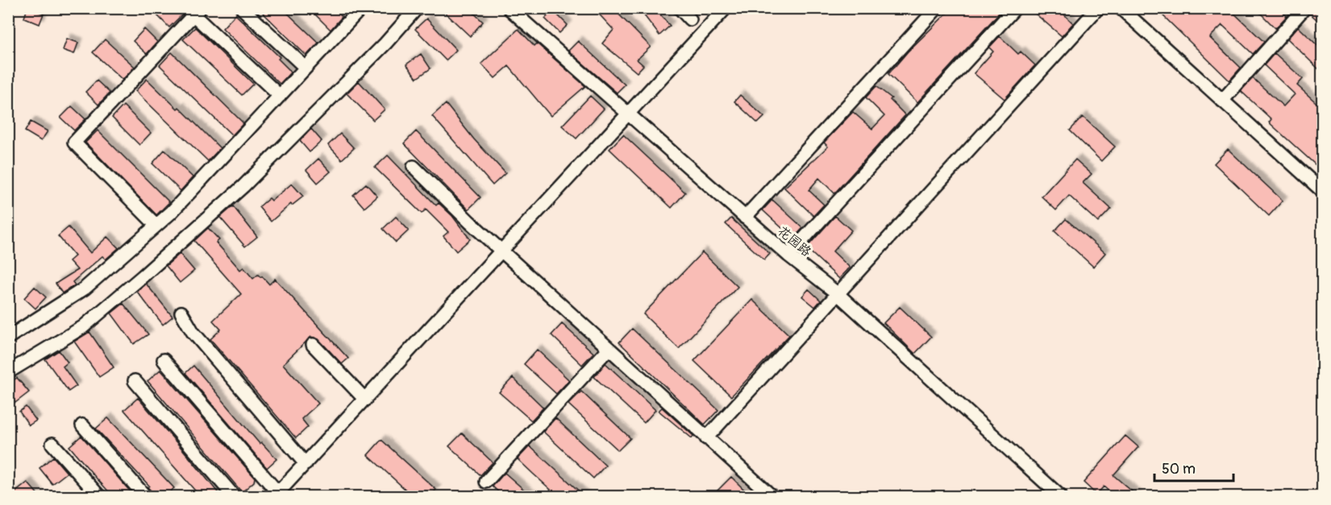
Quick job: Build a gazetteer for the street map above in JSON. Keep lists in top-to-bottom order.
{
  "streets": {
    "street": ["花园路"]
  },
  "scale_bar": "50 m"
}
